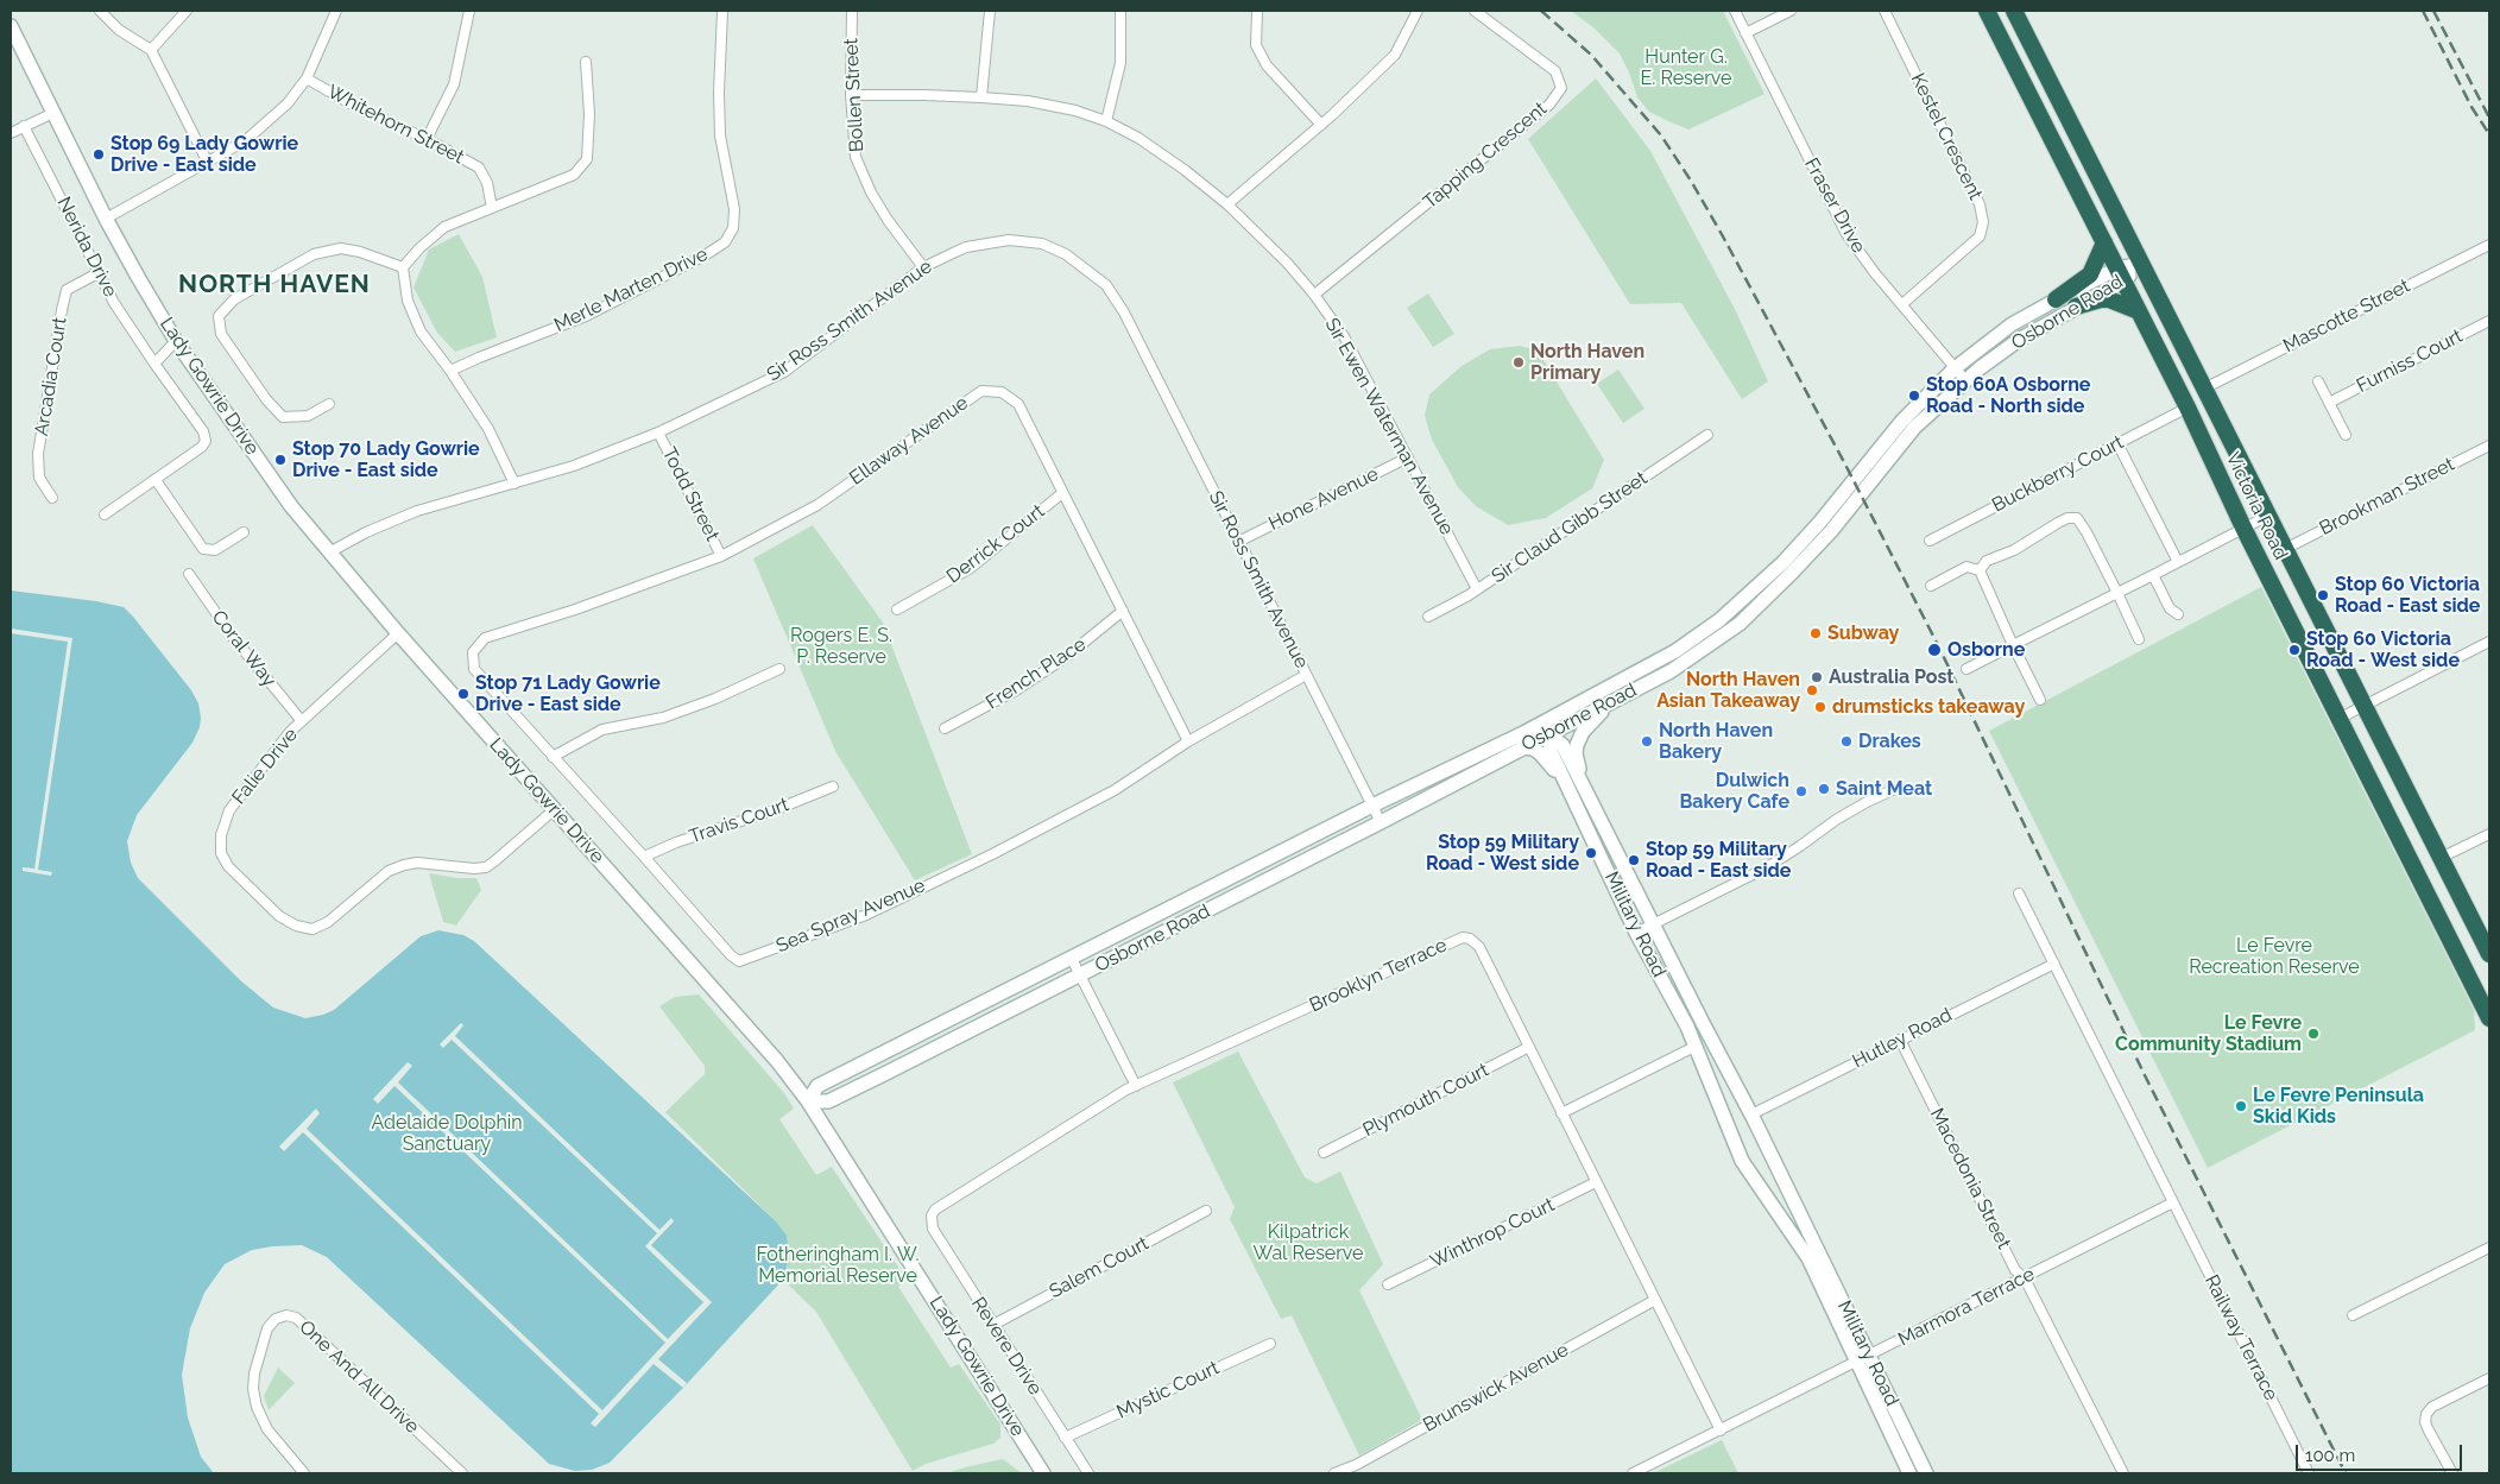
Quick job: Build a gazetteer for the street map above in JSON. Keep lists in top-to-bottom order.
{
  "streets": {
    "highway": ["Victoria Road"],
    "street": [
      "Bollen Street",
      "Whitehorn Street",
      "Kestel Crescent",
      "Tapping Crescent",
      "Fraser Drive",
      "Nerida Drive",
      "Merle Marten Drive",
      "Osborne Road",
      "Mascotte Street",
      "Sir Ross Smith Avenue",
      "Furniss Court",
      "Arcadia Court",
      "Lady Gowrie Drive",
      "Sir Ewen Waterman Avenue",
      "Ellaway Avenue",
      "Buckberry Court",
      "Todd Street",
      "Brookman Street",
      "Hone Avenue",
      "Sir Claud Gibb Street",
      "Derrick Court",
      "Coral Way",
      "French Place",
      "Falie Drive",
      "Travis Court",
      "Sea Spray Avenue",
      "Military Road",
      "Brooklyn Terrace",
      "Hutley Road",
      "Plymouth Court",
      "Macedonia Street",
      "Winthrop Court",
      "Salem Court",
      "Marmora Terrace",
      "Railway Terrace",
      "Revere Drive",
      "One And All Drive",
      "Brunswick Avenue",
      "Mystic Court"
    ]
  },
  "crossings": [
    ["Bollen Street", "Sir Ross Smith Avenue"],
    ["Bollen Street", "Sir Ewen Waterman Avenue"],
    ["Kestel Crescent", "Fraser Drive"],
    ["Tapping Crescent", "Sir Ewen Waterman Avenue"],
    ["Fraser Drive", "Osborne Road"],
    ["Nerida Drive", "Arcadia Court"],
    ["Osborne Road", "Sir Ross Smith Avenue"],
    ["Osborne Road", "Lady Gowrie Drive"],
    ["Osborne Road", "Victoria Road"],
    ["Osborne Road", "Military Road"],
    ["Mascotte Street", "Victoria Road"],
    ["Sir Ross Smith Avenue", "Lady Gowrie Drive"],
    ["Sir Ross Smith Avenue", "Todd Street"],
    ["Sir Ross Smith Avenue", "Hone Avenue"],
    ["Sir Ross Smith Avenue", "Sea Spray Avenue"],
    ["Lady Gowrie Drive", "Falie Drive"],
    ["Sir Ewen Waterman Avenue", "Hone Avenue"],
    ["Sir Ewen Waterman Avenue", "Sir Claud Gibb Street"],
    ["Ellaway Avenue", "Todd Street"],
    ["Ellaway Avenue", "Derrick Court"],
    ["Ellaway Avenue", "French Place"],
    ["Ellaway Avenue", "Sea Spray Avenue"],
    ["Buckberry Court", "Victoria Road"],
    ["Brookman Street", "Victoria Road"],
    ["Coral Way", "Falie Drive"],
    ["Travis Court", "Sea Spray Avenue"],
    ["Military Road", "Hutley Road"],
    ["Military Road", "Marmora Terrace"],
    ["Brooklyn Terrace", "Plymouth Court"],
    ["Brooklyn Terrace", "Winthrop Court"],
    ["Brooklyn Terrace", "Marmora Terrace"],
    ["Brooklyn Terrace", "Revere Drive"],
    ["Brooklyn Terrace", "Brunswick Avenue"],
    ["Hutley Road", "Macedonia Street"],
    ["Hutley Road", "Railway Terrace"],
    ["Macedonia Street", "Marmora Terrace"],
    ["Salem Court", "Revere Drive"],
    ["Marmora Terrace", "Railway Terrace"],
    ["Revere Drive", "Mystic Court"]
  ],
  "districts": ["NORTH HAVEN"],
  "parks": [
    "Hunter G. E. Reserve",
    "Rogers E. S. P. Reserve",
    "Le Fevre Recreation Reserve",
    "Adelaide Dolphin Sanctuary",
    "Kilpatrick Wal Reserve",
    "Fotheringham I. W. Memorial Reserve"
  ],
  "places": [
    "Stop 69 Lady Gowrie Drive - East side",
    "North Haven Primary",
    "Stop 60A Osborne Road - North side",
    "Stop 70 Lady Gowrie Drive - East side",
    "Stop 60 Victoria Road - East side",
    "Subway",
    "Osborne",
    "Stop 60 Victoria Road - West side",
    "Australia Post",
    "North Haven Asian Takeaway",
    "Stop 71 Lady Gowrie Drive - East side",
    "drumsticks takeaway",
    "North Haven Bakery",
    "Drakes",
    "Saint Meat",
    "Dulwich Bakery Cafe",
    "Stop 59 Military Road - West side",
    "Stop 59 Military Road - East side",
    "Le Fevre Community Stadium",
    "Le Fevre Peninsula Skid Kids"
  ],
  "scale_bar": "100 m"
}
